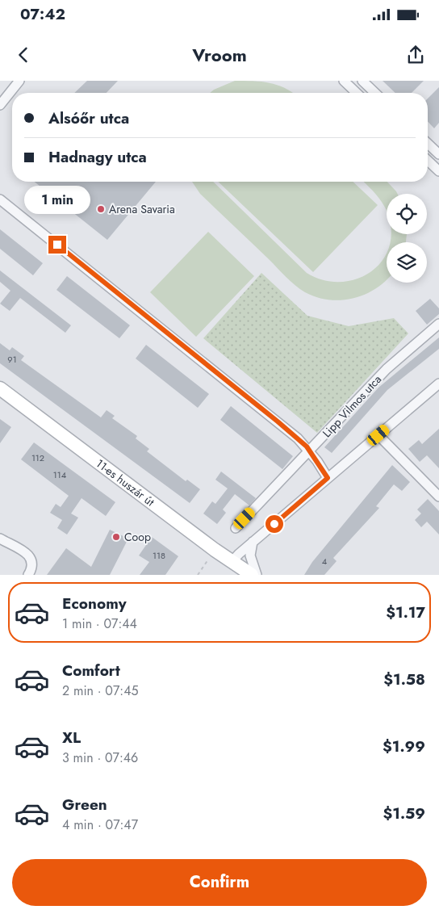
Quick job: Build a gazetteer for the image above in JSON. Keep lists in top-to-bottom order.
{
  "streets": {
    "main road": ["11-es huszár út"],
    "street": ["Lipp Vilmos utca"]
  },
  "places": ["Arena Savaria", "Coop"],
  "house_numbers": [
    "91",
    "112",
    "114",
    "118",
    "4"
  ],
  "page": {
    "status": "07:42",
    "header": "Vroom",
    "banner": ["Alsóőr utca", "Hadnagy utca"],
    "bubble": "1 min",
    "list": [
      {
        "name": "Economy",
        "note": "1 min · 07:44",
        "value": "$1.17"
      },
      {
        "name": "Comfort",
        "note": "2 min · 07:45",
        "value": "$1.58"
      },
      {
        "name": "XL",
        "note": "3 min · 07:46",
        "value": "$1.99"
      },
      {
        "name": "Green",
        "note": "4 min · 07:47",
        "value": "$1.59"
      }
    ],
    "buttons": "Confirm"
  }
}
